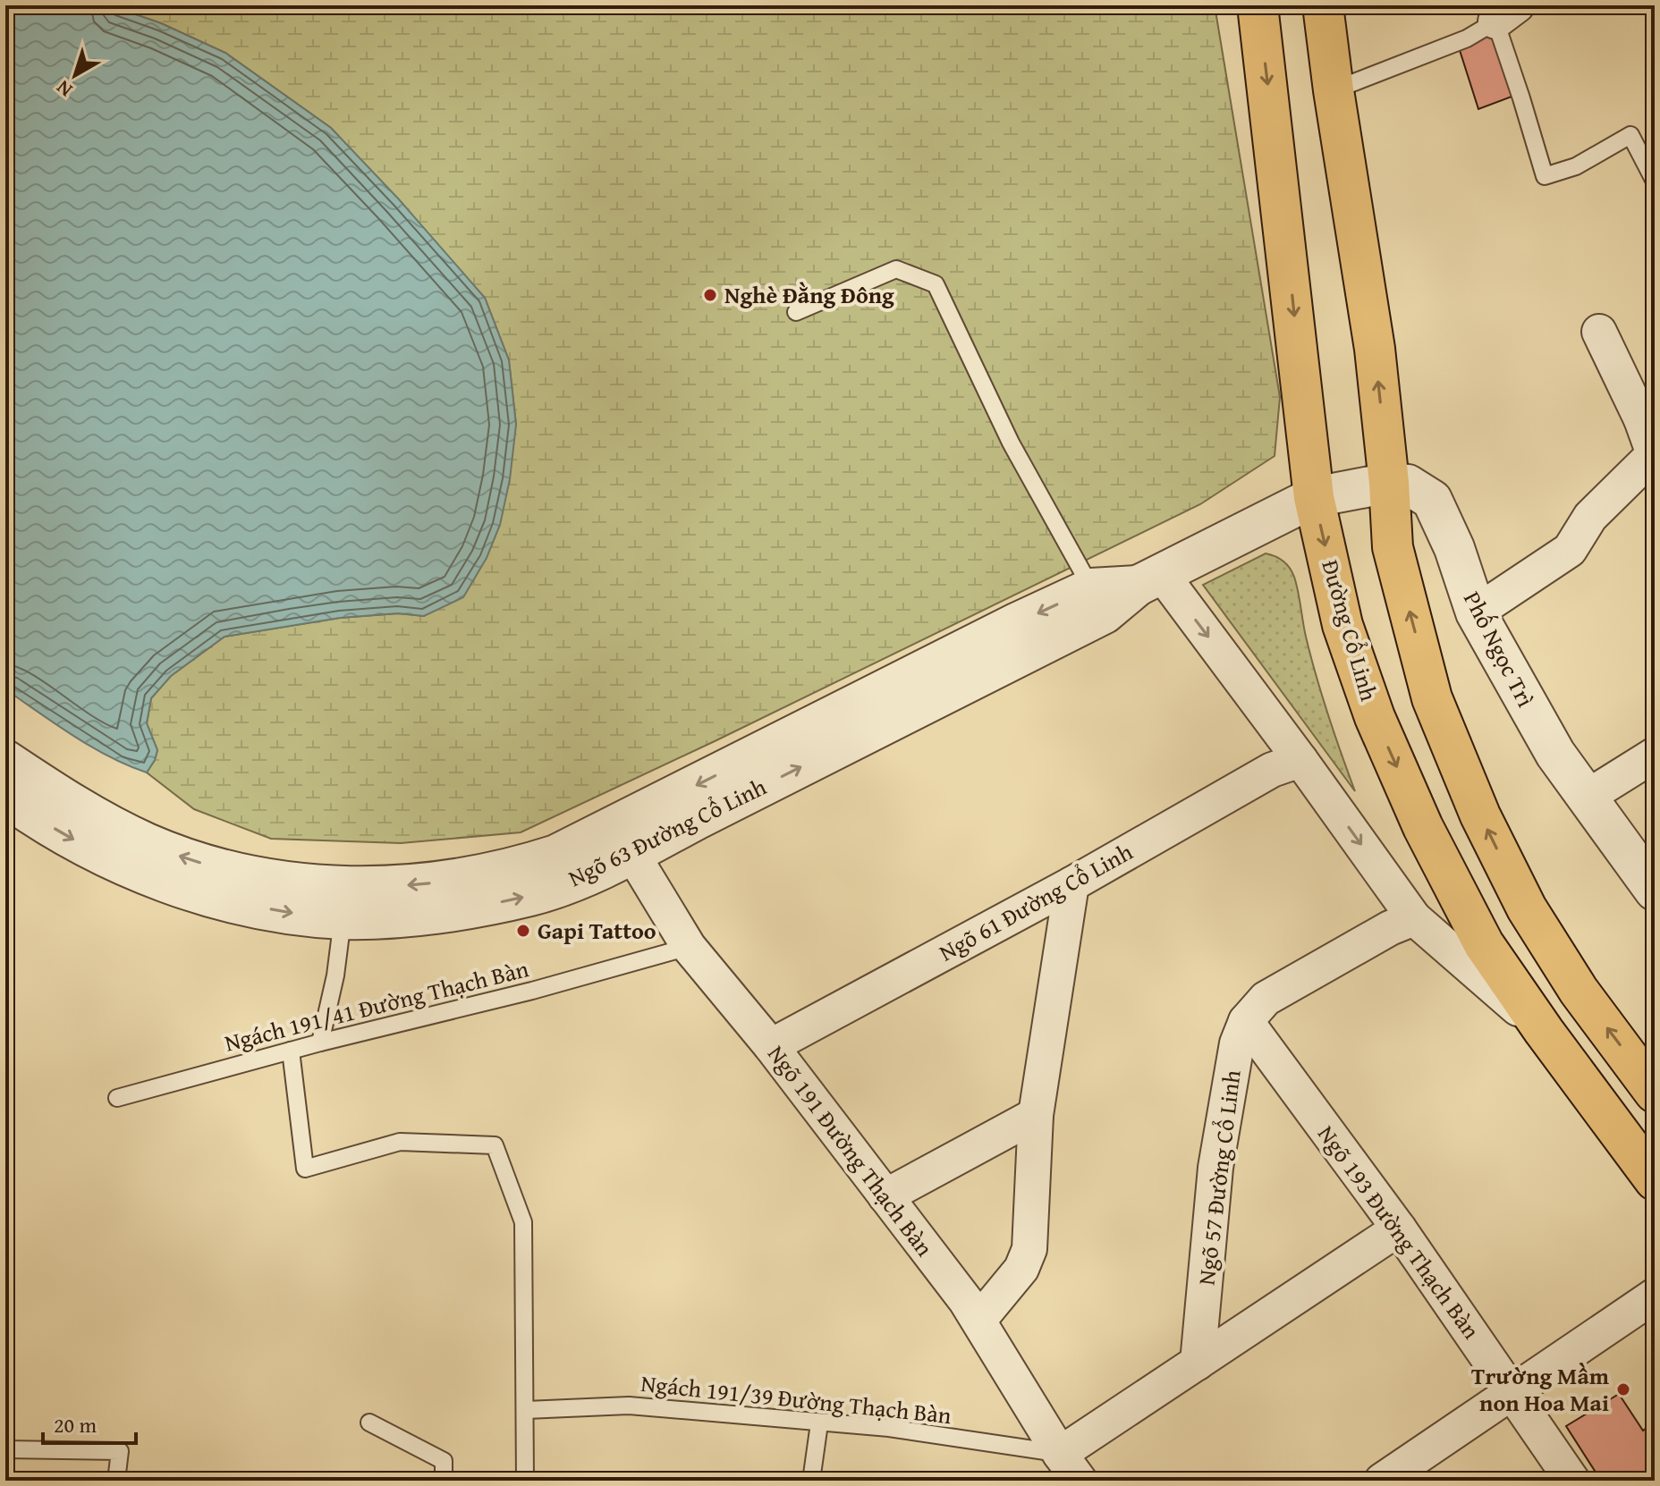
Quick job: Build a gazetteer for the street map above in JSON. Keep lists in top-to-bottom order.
{
  "streets": {
    "main road": ["Đường Cổ Linh"],
    "street": [
      "Phố Ngọc Trì",
      "Ngõ 63 Đường Cổ Linh",
      "Ngõ 61 Đường Cổ Linh",
      "Ngõ 191 Đường Thạch Bàn",
      "Ngõ 57 Đường Cổ Linh",
      "Ngõ 193 Đường Thạch Bàn"
    ],
    "lane": ["Ngách 191/41 Đường Thạch Bàn", "Ngách 191/39 Đường Thạch Bàn"]
  },
  "crossings": [
    ["Đường Cổ Linh", "Phố Ngọc Trì"],
    ["Đường Cổ Linh", "Ngõ 63 Đường Cổ Linh"],
    ["Phố Ngọc Trì", "Ngõ 63 Đường Cổ Linh"],
    ["Ngõ 63 Đường Cổ Linh", "Ngõ 191 Đường Thạch Bàn"],
    ["Ngõ 61 Đường Cổ Linh", "Ngõ 191 Đường Thạch Bàn"],
    ["Ngách 191/41 Đường Thạch Bàn", "Ngõ 191 Đường Thạch Bàn"],
    ["Ngõ 191 Đường Thạch Bàn", "Ngách 191/39 Đường Thạch Bàn"],
    ["Ngõ 57 Đường Cổ Linh", "Ngõ 193 Đường Thạch Bàn"]
  ],
  "places": ["Nghè Đằng Đông", "Gapi Tattoo", "Trường Mầm non Hoa Mai"],
  "scale_bar": "20 m",
  "north": "bottom left"
}
